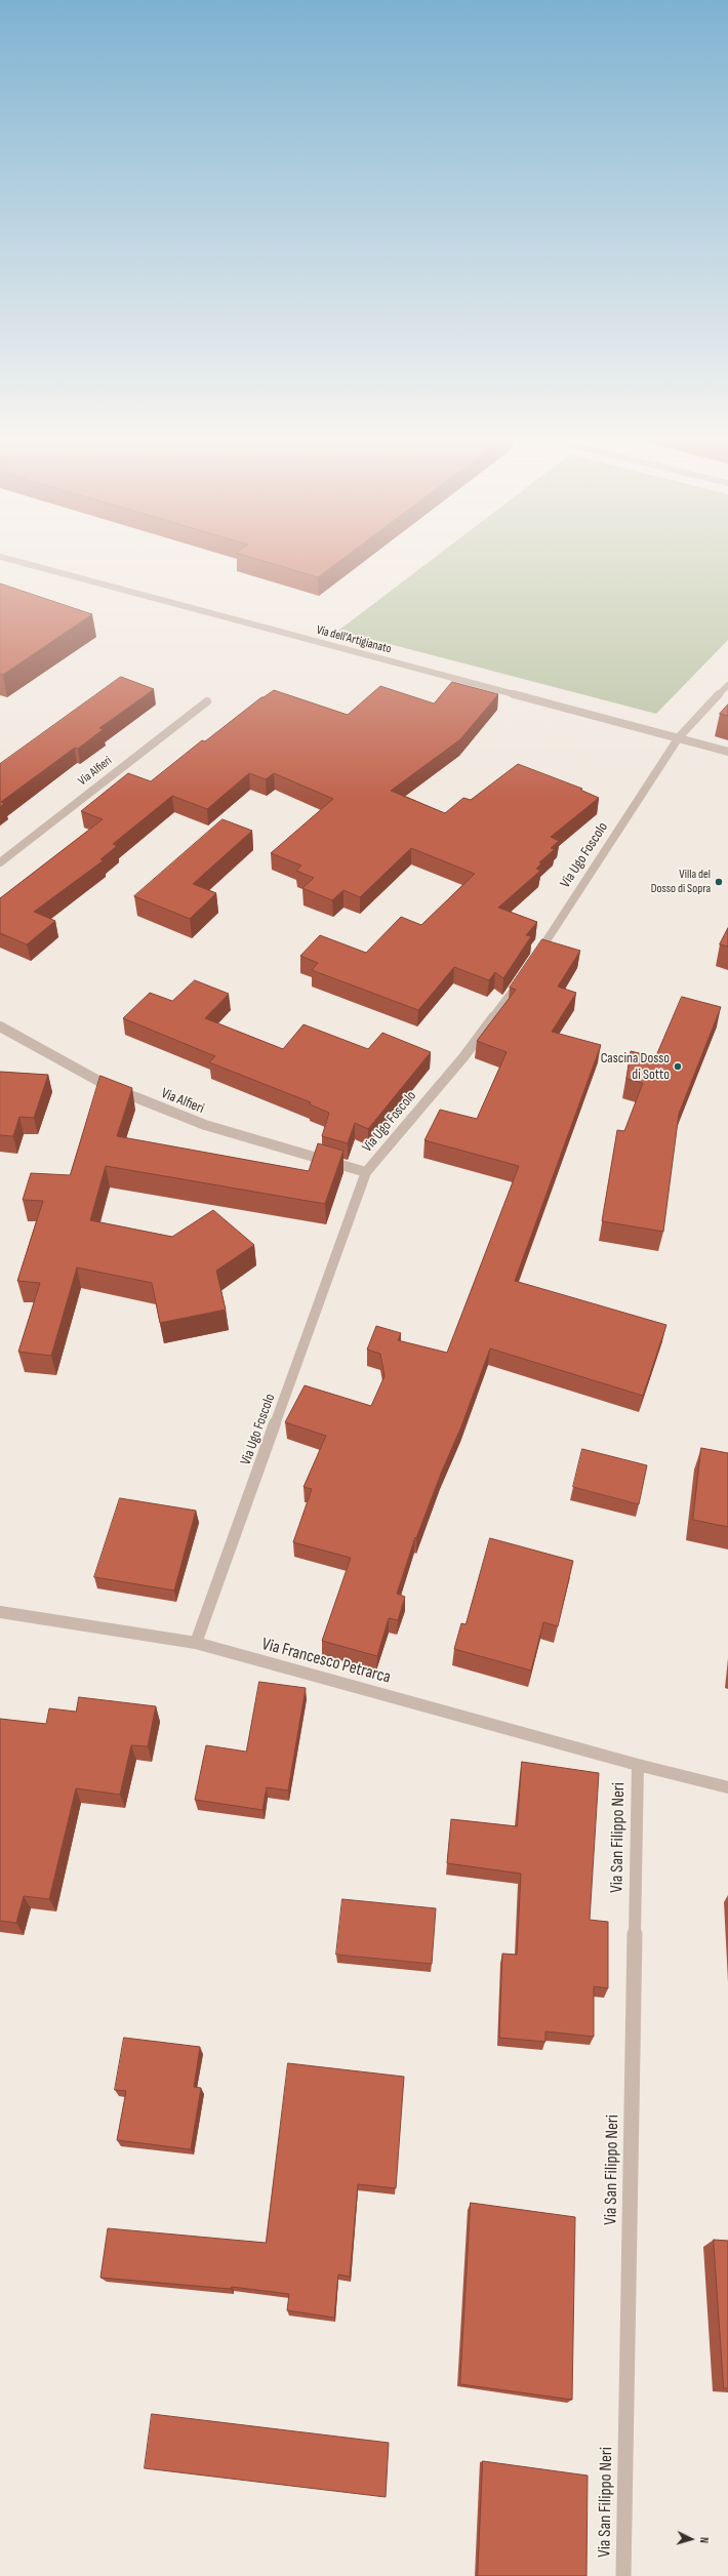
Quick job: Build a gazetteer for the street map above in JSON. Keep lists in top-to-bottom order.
{
  "streets": {
    "street": [
      "Via dell'Artigianato",
      "Via Alfieri",
      "Via Ugo Foscolo",
      "Via Francesco Petrarca",
      "Via San Filippo Neri"
    ]
  },
  "crossings": [
    ["Via dell'Artigianato", "Via Ugo Foscolo"],
    ["Via Alfieri", "Via Ugo Foscolo"],
    ["Via Ugo Foscolo", "Via Francesco Petrarca"],
    ["Via Francesco Petrarca", "Via San Filippo Neri"]
  ],
  "places": ["Villa del Dosso di Sopra", "Cascina Dosso di Sotto"],
  "north": "right"
}
